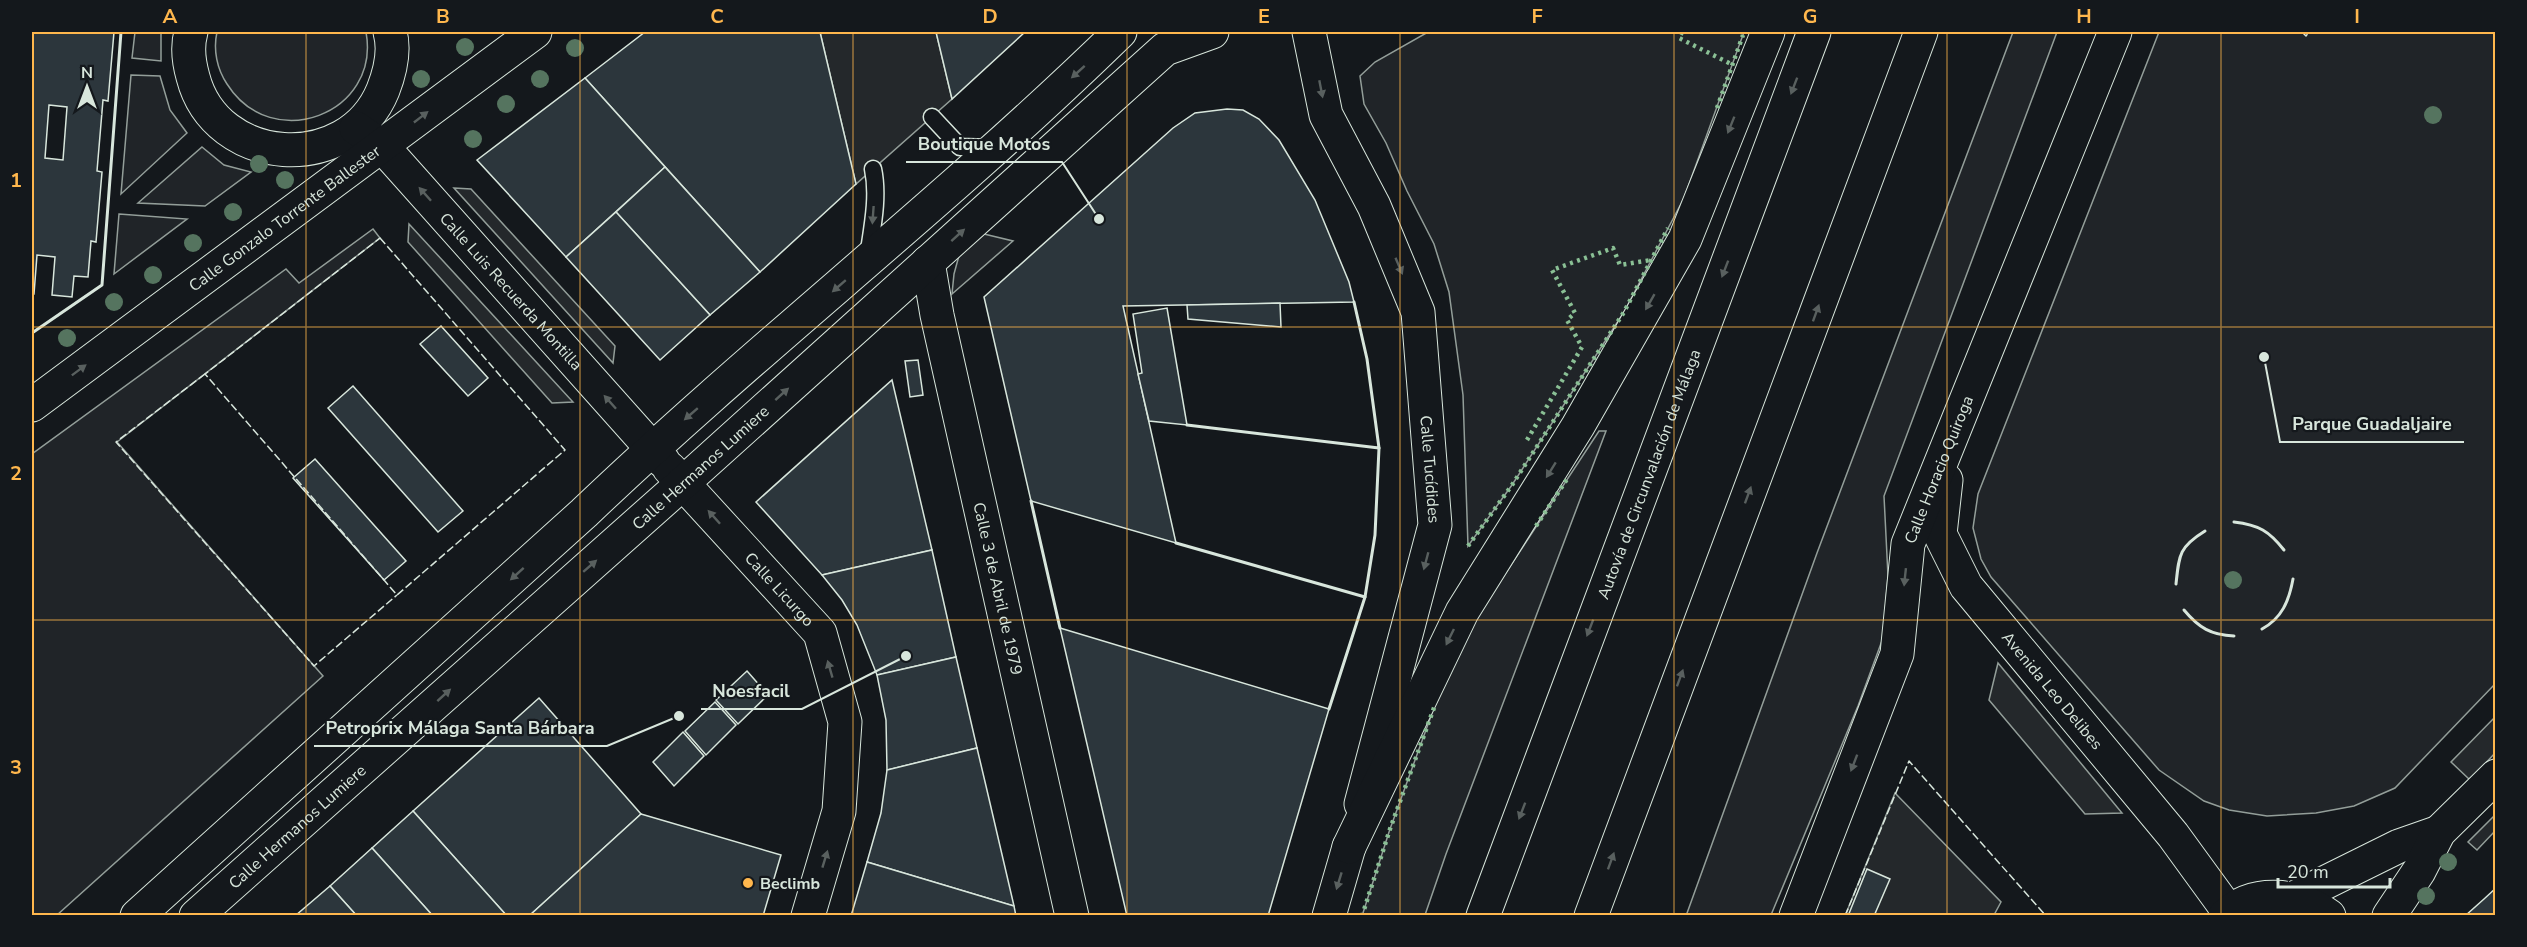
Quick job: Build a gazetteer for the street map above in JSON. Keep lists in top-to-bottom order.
{
  "streets": {
    "main road": [
      "Calle Gonzalo Torrente Ballester",
      "Calle Luis Recuerda Montilla",
      "Calle Hermanos Lumiere",
      "Calle Tucídides",
      "Calle Horacio Quiroga",
      "Autovía de Circunvalación de Málaga",
      "Calle Licurgo",
      "Calle 3 de Abril de 1979",
      "Avenida Leo Delibes"
    ]
  },
  "crossings": [
    ["Calle Gonzalo Torrente Ballester", "Calle Luis Recuerda Montilla"],
    ["Calle Luis Recuerda Montilla", "Calle Hermanos Lumiere"],
    ["Calle Luis Recuerda Montilla", "Calle Licurgo"],
    ["Calle Hermanos Lumiere", "Calle Licurgo"],
    ["Calle Hermanos Lumiere", "Calle 3 de Abril de 1979"],
    ["Calle Horacio Quiroga", "Avenida Leo Delibes"]
  ],
  "one_way": ["Calle Gonzalo Torrente Ballester", "Calle Luis Recuerda Montilla", "Calle Licurgo"],
  "places": [
    "Boutique Motos",
    "Parque Guadaljaire",
    "Noesfacil",
    "Petroprix Málaga Santa Bárbara",
    "Beclimb"
  ],
  "scale_bar": "20 m",
  "north": "top",
  "grid": {
    "columns": [
      "A",
      "B",
      "C",
      "D",
      "E",
      "F",
      "G",
      "H",
      "I"
    ],
    "rows": ["1", "2", "3"]
  }
}
